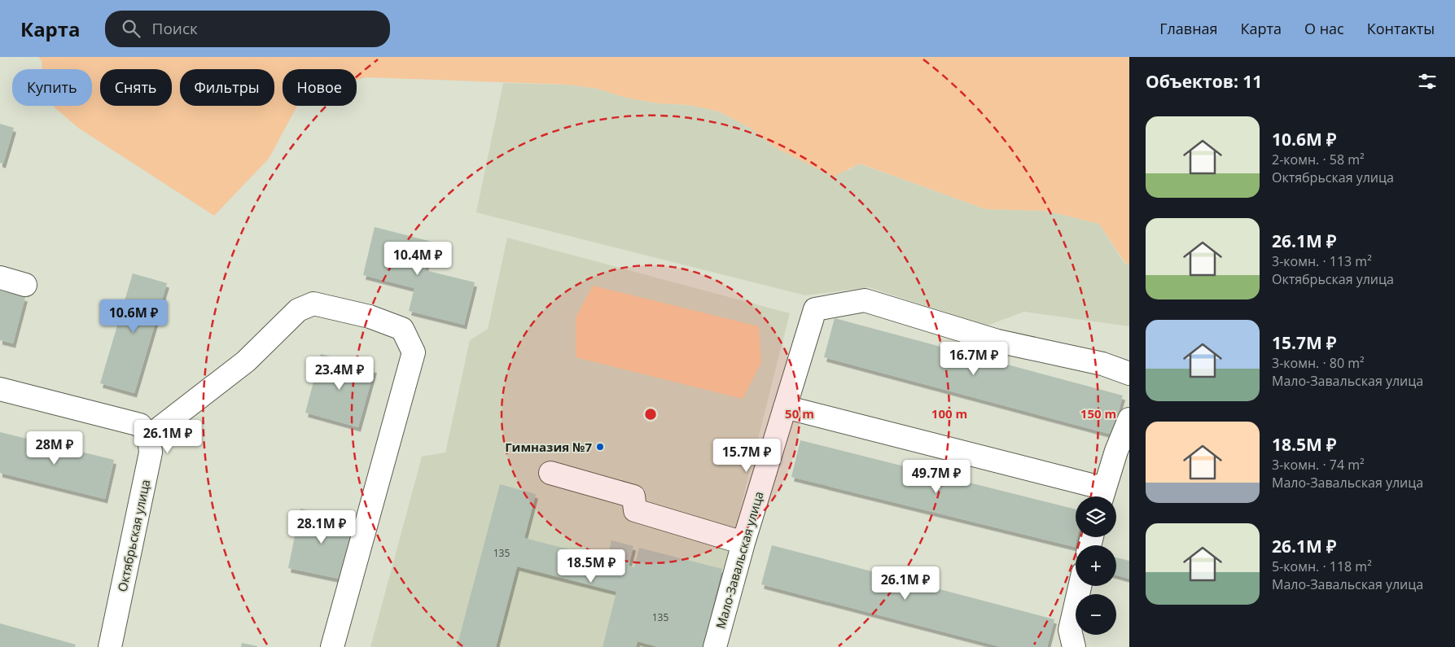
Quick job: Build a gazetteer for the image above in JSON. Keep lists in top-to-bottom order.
{
  "streets": {
    "street": ["Октябрьская улица", "Мало-Завальская улица"]
  },
  "places": ["Гимназия №7"],
  "house_numbers": ["135", "135"],
  "page": {
    "header": "Карта",
    "search": "Поиск",
    "nav": [
      "Главная",
      "Карта",
      "О нас",
      "Контакты"
    ],
    "heading": "Объектов: 11",
    "chip": [
      "Купить",
      "Снять",
      "Фильтры",
      "Новое"
    ],
    "list": [
      {
        "name": "10.6M ₽",
        "note": "2-комн. · 58 m² · Октябрьская улица"
      },
      {
        "name": "26.1M ₽",
        "note": "3-комн. · 113 m² · Октябрьская улица"
      },
      {
        "name": "15.7M ₽",
        "note": "3-комн. · 80 m² · Мало-Завальская улица"
      },
      {
        "name": "18.5M ₽",
        "note": "3-комн. · 74 m² · Мало-Завальская улица"
      },
      {
        "name": "26.1M ₽",
        "note": "5-комн. · 118 m² · Мало-Завальская улица"
      }
    ],
    "price": [
      "10.4M ₽",
      "10.6M ₽",
      "16.7M ₽",
      "23.4M ₽",
      "26.1M ₽",
      "28M ₽",
      "15.7M ₽",
      "49.7M ₽",
      "28.1M ₽",
      "18.5M ₽",
      "26.1M ₽"
    ],
    "map_buttons": ["+", "−"]
  },
  "rings": ["50 m", "100 m", "150 m"]
}
